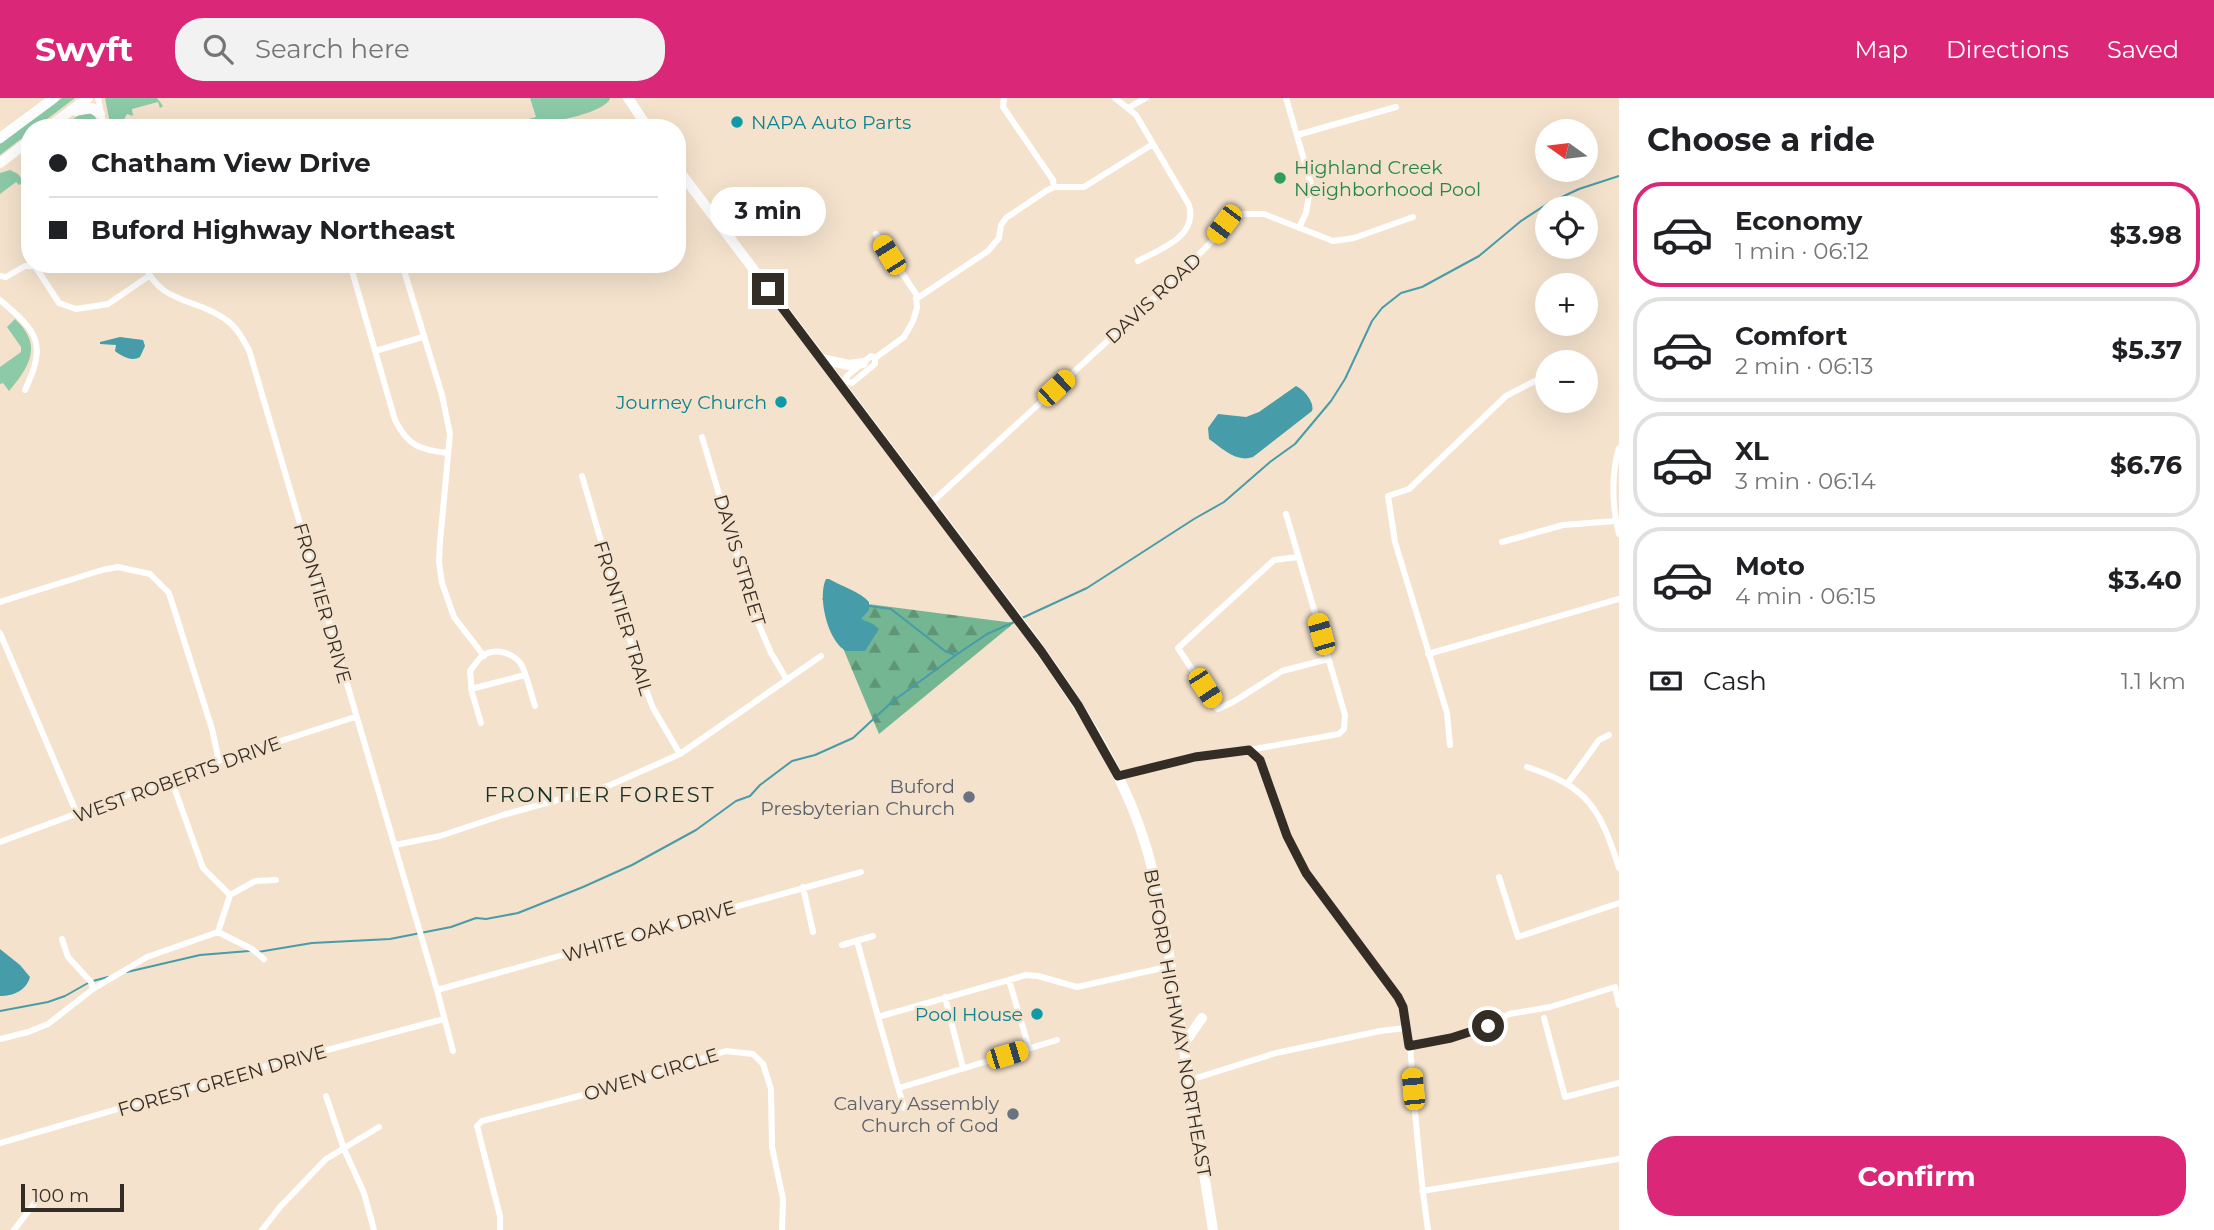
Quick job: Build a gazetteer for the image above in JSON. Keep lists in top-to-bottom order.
{
  "streets": {
    "main road": ["BUFORD HIGHWAY NORTHEAST"],
    "street": [
      "DAVIS ROAD",
      "DAVIS STREET",
      "FRONTIER DRIVE",
      "FRONTIER TRAIL",
      "WEST ROBERTS DRIVE",
      "WHITE OAK DRIVE",
      "OWEN CIRCLE",
      "FOREST GREEN DRIVE"
    ]
  },
  "crossings": [
    ["DAVIS ROAD", "BUFORD HIGHWAY NORTHEAST"],
    ["FRONTIER DRIVE", "WEST ROBERTS DRIVE"],
    ["FRONTIER DRIVE", "WHITE OAK DRIVE"],
    ["FRONTIER DRIVE", "FOREST GREEN DRIVE"]
  ],
  "districts": ["FRONTIER FOREST"],
  "places": [
    "NAPA Auto Parts",
    "Highland Creek Neighborhood Pool",
    "Journey Church",
    "Buford Presbyterian Church",
    "Pool House",
    "Calvary Assembly Church of God"
  ],
  "scale_bar": "100 m",
  "north": "left",
  "page": {
    "header": "Swyft",
    "search": "Search here",
    "nav": ["Map", "Directions", "Saved"],
    "heading": "Choose a ride",
    "map_buttons": ["+", "−"],
    "banner": ["Chatham View Drive", "Buford Highway Northeast"],
    "list": [
      {
        "name": "Economy",
        "note": "1 min · 06:12",
        "value": "$3.98"
      },
      {
        "name": "Comfort",
        "note": "2 min · 06:13",
        "value": "$5.37"
      },
      {
        "name": "XL",
        "note": "3 min · 06:14",
        "value": "$6.76"
      },
      {
        "name": "Moto",
        "note": "4 min · 06:15",
        "value": "$3.40"
      }
    ],
    "bubble": "3 min",
    "pay": ["Cash", "1.1 km"],
    "buttons": "Confirm",
    "scale": "100 m"
  }
}
